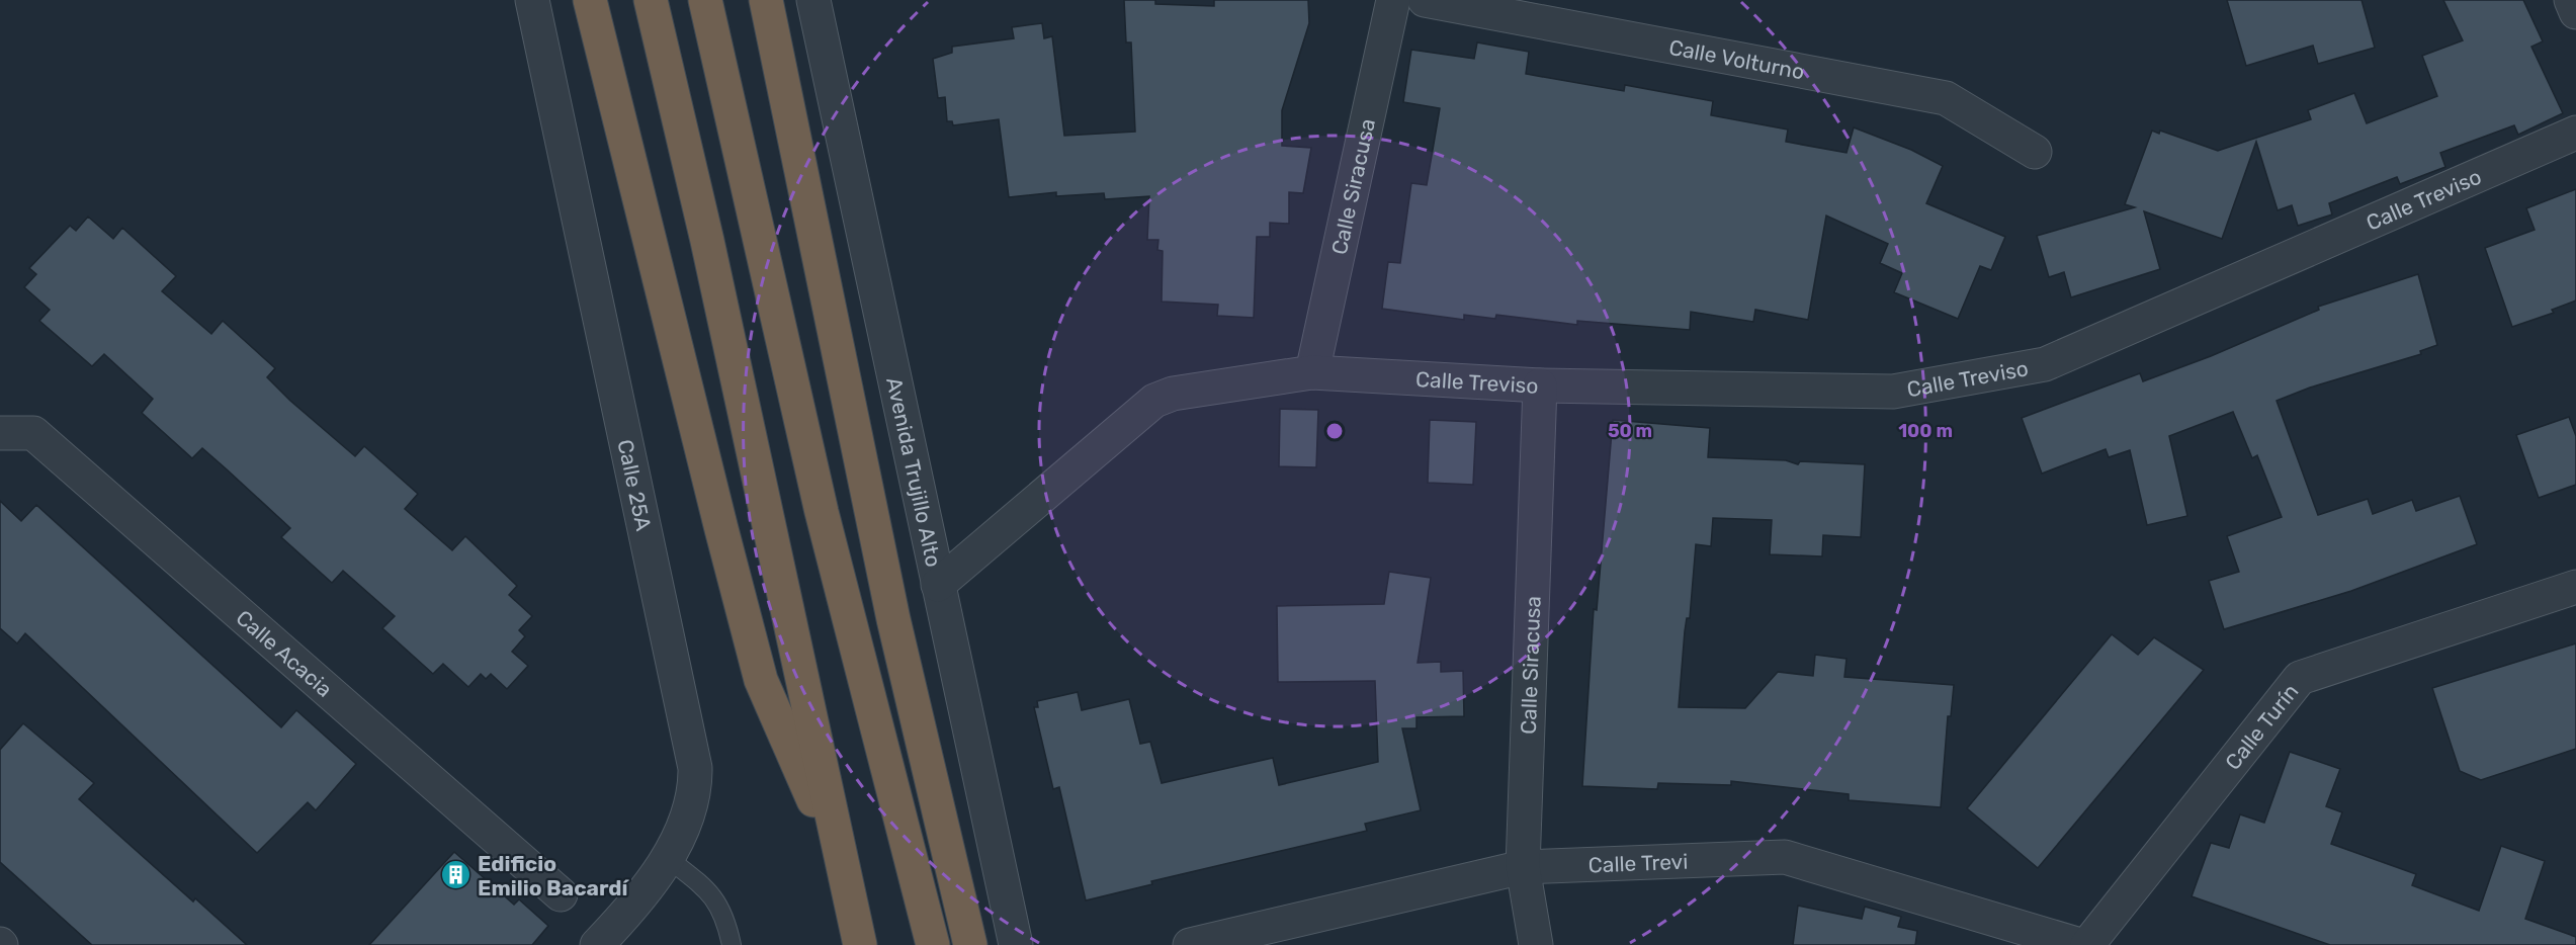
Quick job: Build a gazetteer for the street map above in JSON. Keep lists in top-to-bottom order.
{
  "streets": {
    "street": [
      "Calle Volturno",
      "Calle Siracusa",
      "Calle Treviso",
      "Avenida Trujillo Alto",
      "Calle 25A",
      "Calle Acacia",
      "Calle Turín",
      "Calle Trevi"
    ]
  },
  "crossings": [
    ["Calle Siracusa", "Calle Treviso"],
    ["Calle Siracusa", "Calle Trevi"],
    ["Calle Treviso", "Avenida Trujillo Alto"]
  ],
  "places": {
    "building": ["Edificio Emilio Bacardí"]
  },
  "rings": ["50 m", "100 m"]
}
